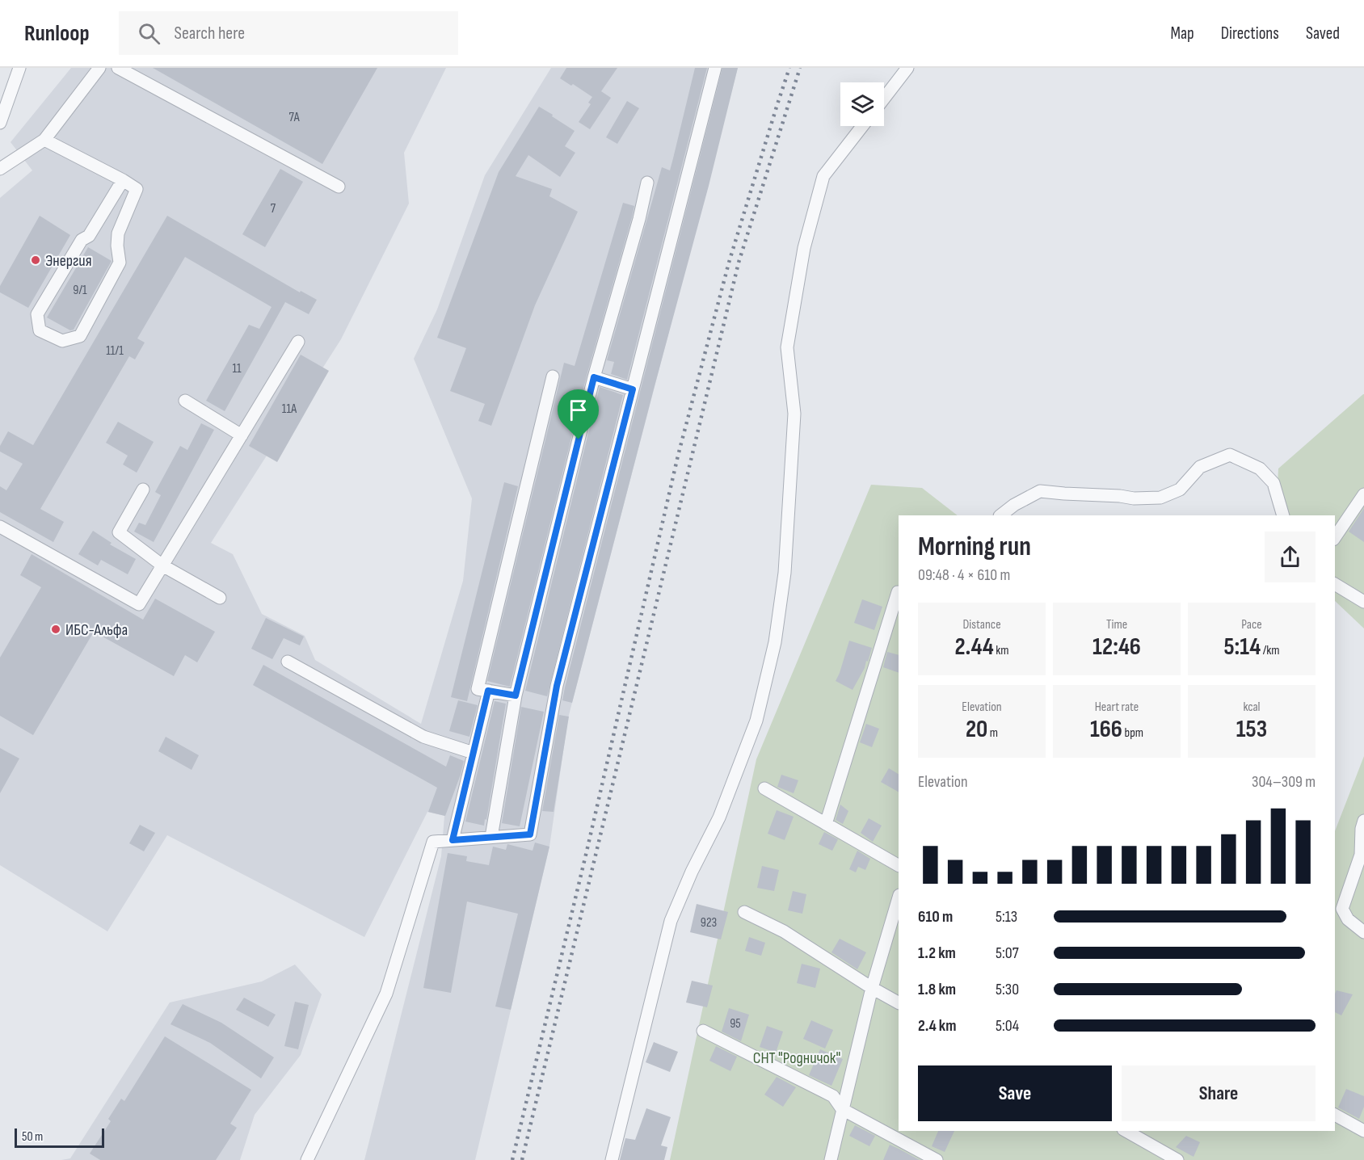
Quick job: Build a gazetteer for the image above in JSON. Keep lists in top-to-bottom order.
{
  "parks": ["СНТ \"Родничок\""],
  "places": ["Энергия", "ИБС-Альфа"],
  "house_numbers": [
    "7А",
    "7",
    "9/1",
    "11/1",
    "11",
    "11А",
    "923",
    "95"
  ],
  "scale_bar": "50 m",
  "page": {
    "header": "Runloop",
    "search": "Search here",
    "nav": ["Map", "Directions", "Saved"],
    "heading": ["Morning run", "09:48 · 4 × 610 m"],
    "stats": [
      ["Distance", "2.44 km"],
      ["Time", "12:46"],
      ["Pace", "5:14 /km"],
      ["Elevation", "20 m"],
      ["Heart rate", "166 bpm"],
      ["kcal", "153"]
    ],
    "chart": ["Elevation", "304–309 m"],
    "list": [
      {
        "name": "610 m",
        "note": "5:13"
      },
      {
        "name": "1.2 km",
        "note": "5:07"
      },
      {
        "name": "1.8 km",
        "note": "5:30"
      },
      {
        "name": "2.4 km",
        "note": "5:04"
      }
    ],
    "buttons": ["Save", "Share"],
    "scale": "50 m"
  }
}
